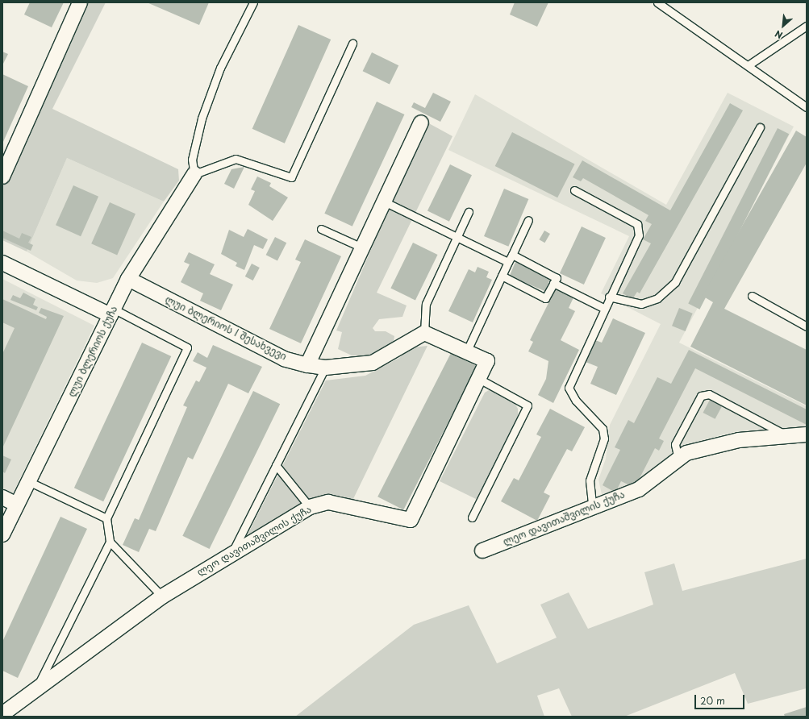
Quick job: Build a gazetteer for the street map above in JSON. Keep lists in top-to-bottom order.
{
  "streets": {
    "street": ["ლუი ბლერიოს I შესახვევი", "ლუი ბლერიოს ქუჩა", "ლეო დავითაშვილის ქუჩა"]
  },
  "crossings": [
    ["ლუი ბლერიოს I შესახვევი", "ლუი ბლერიოს ქუჩა"]
  ],
  "scale_bar": "20 m",
  "north": "bottom left"
}
